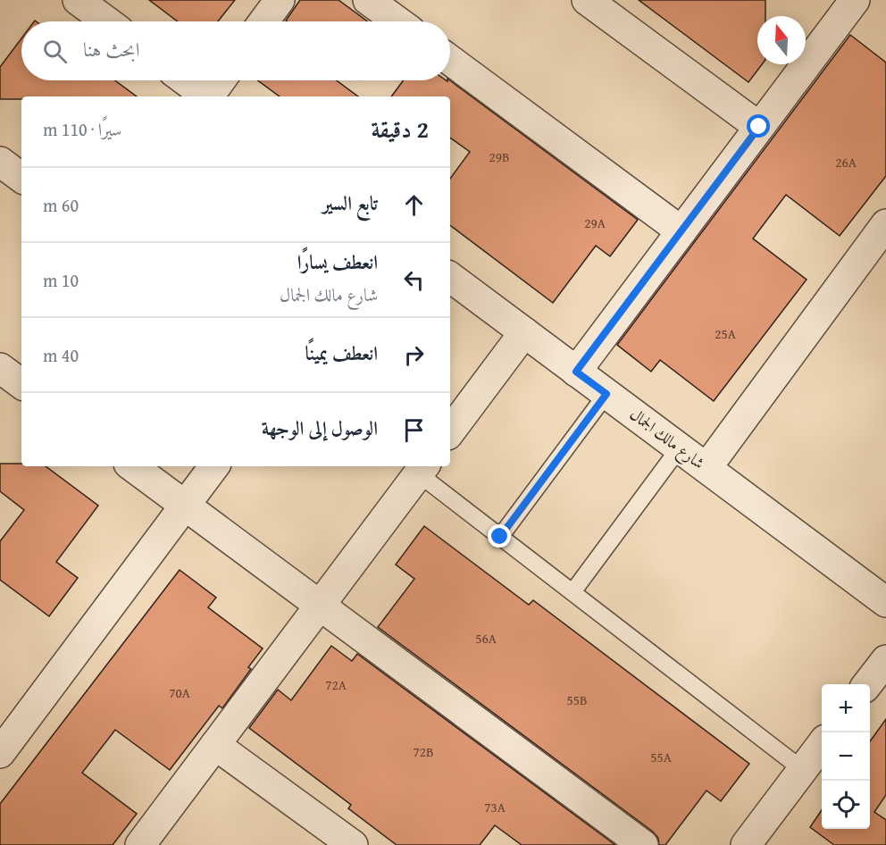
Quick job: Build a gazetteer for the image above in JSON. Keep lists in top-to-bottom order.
{
  "streets": {
    "street": ["شارع مالك الجمال"]
  },
  "house_numbers": [
    "29B",
    "26A",
    "29A",
    "25A",
    "56A",
    "72A",
    "70A",
    "55B",
    "72B",
    "55A",
    "73A"
  ],
  "north": "top",
  "page": {
    "search": "ابحث هنا",
    "heading": ["2 دقيقة", "سيرًا · 110 m"],
    "list": [
      ["تابع السير", "60 m"],
      ["انعطف يسارًا", "شارع مالك الجمال", "10 m"],
      ["انعطف يمينًا", "40 m"],
      "الوصول إلى الوجهة"
    ],
    "map_buttons": ["+", "−"]
  }
}
